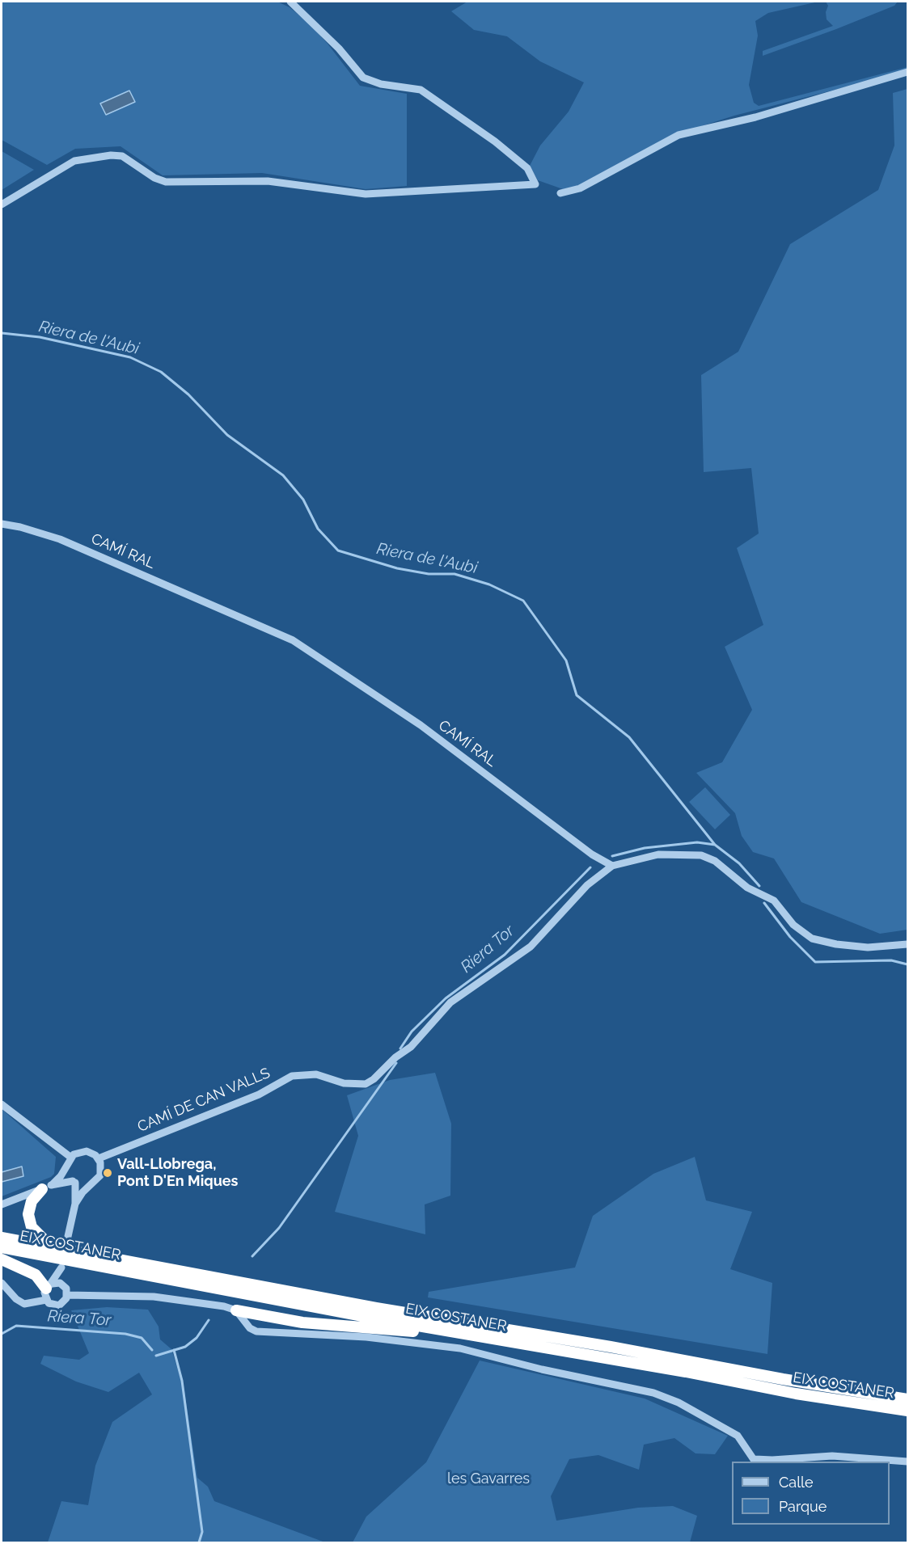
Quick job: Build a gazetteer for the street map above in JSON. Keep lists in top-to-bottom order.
{
  "streets": {
    "highway": ["EIX COSTANER"],
    "street": ["CAMÍ RAL", "CAMÍ DE CAN VALLS"]
  },
  "crossings": [
    ["CAMÍ RAL", "CAMÍ DE CAN VALLS"]
  ],
  "water": ["Riera de l'Aubi", "Riera Tor"],
  "parks": ["les Gavarres"],
  "places": ["Vall-Llobrega, Pont D'En Miques"],
  "legend": ["Calle", "Parque"]
}
